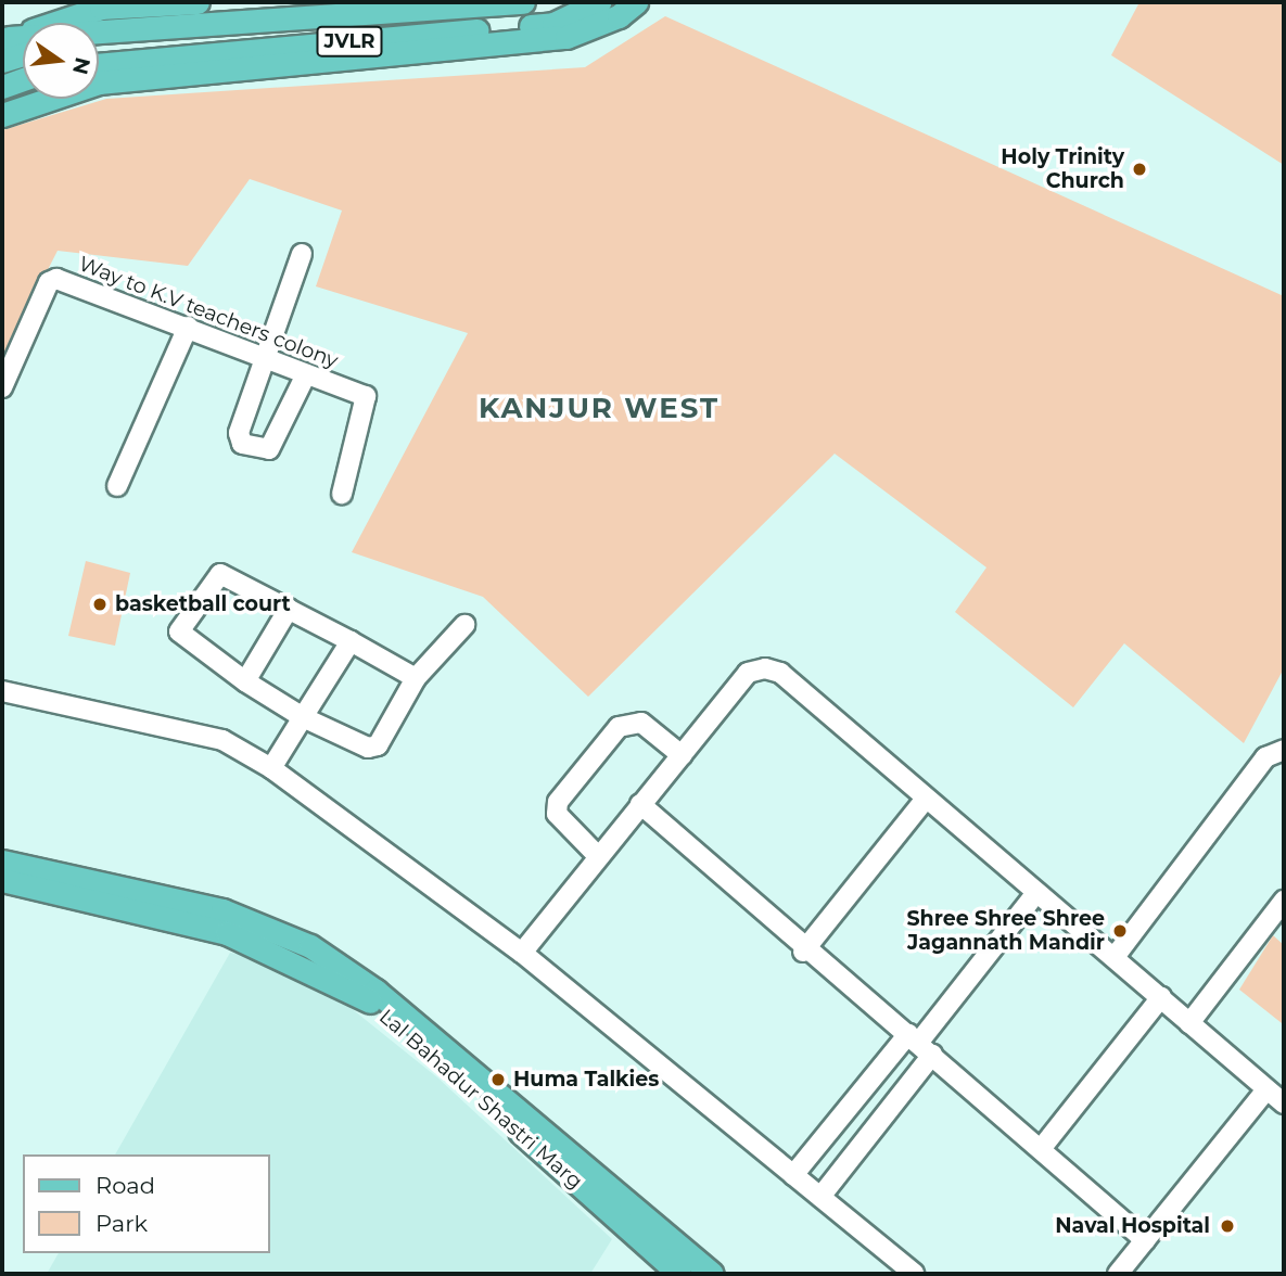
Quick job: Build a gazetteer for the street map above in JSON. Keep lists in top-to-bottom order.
{
  "streets": {
    "main road": ["JVLR", "Lal Bahadur Shastri Marg"],
    "street": ["Way to K.V teachers colony"]
  },
  "districts": ["KANJUR WEST"],
  "places": [
    "Holy Trinity Church",
    "basketball court",
    "Shree Shree Shree Jagannath Mandir",
    "Huma Talkies",
    "Naval Hospital"
  ],
  "legend": ["Road", "Park"],
  "north": "right"
}
